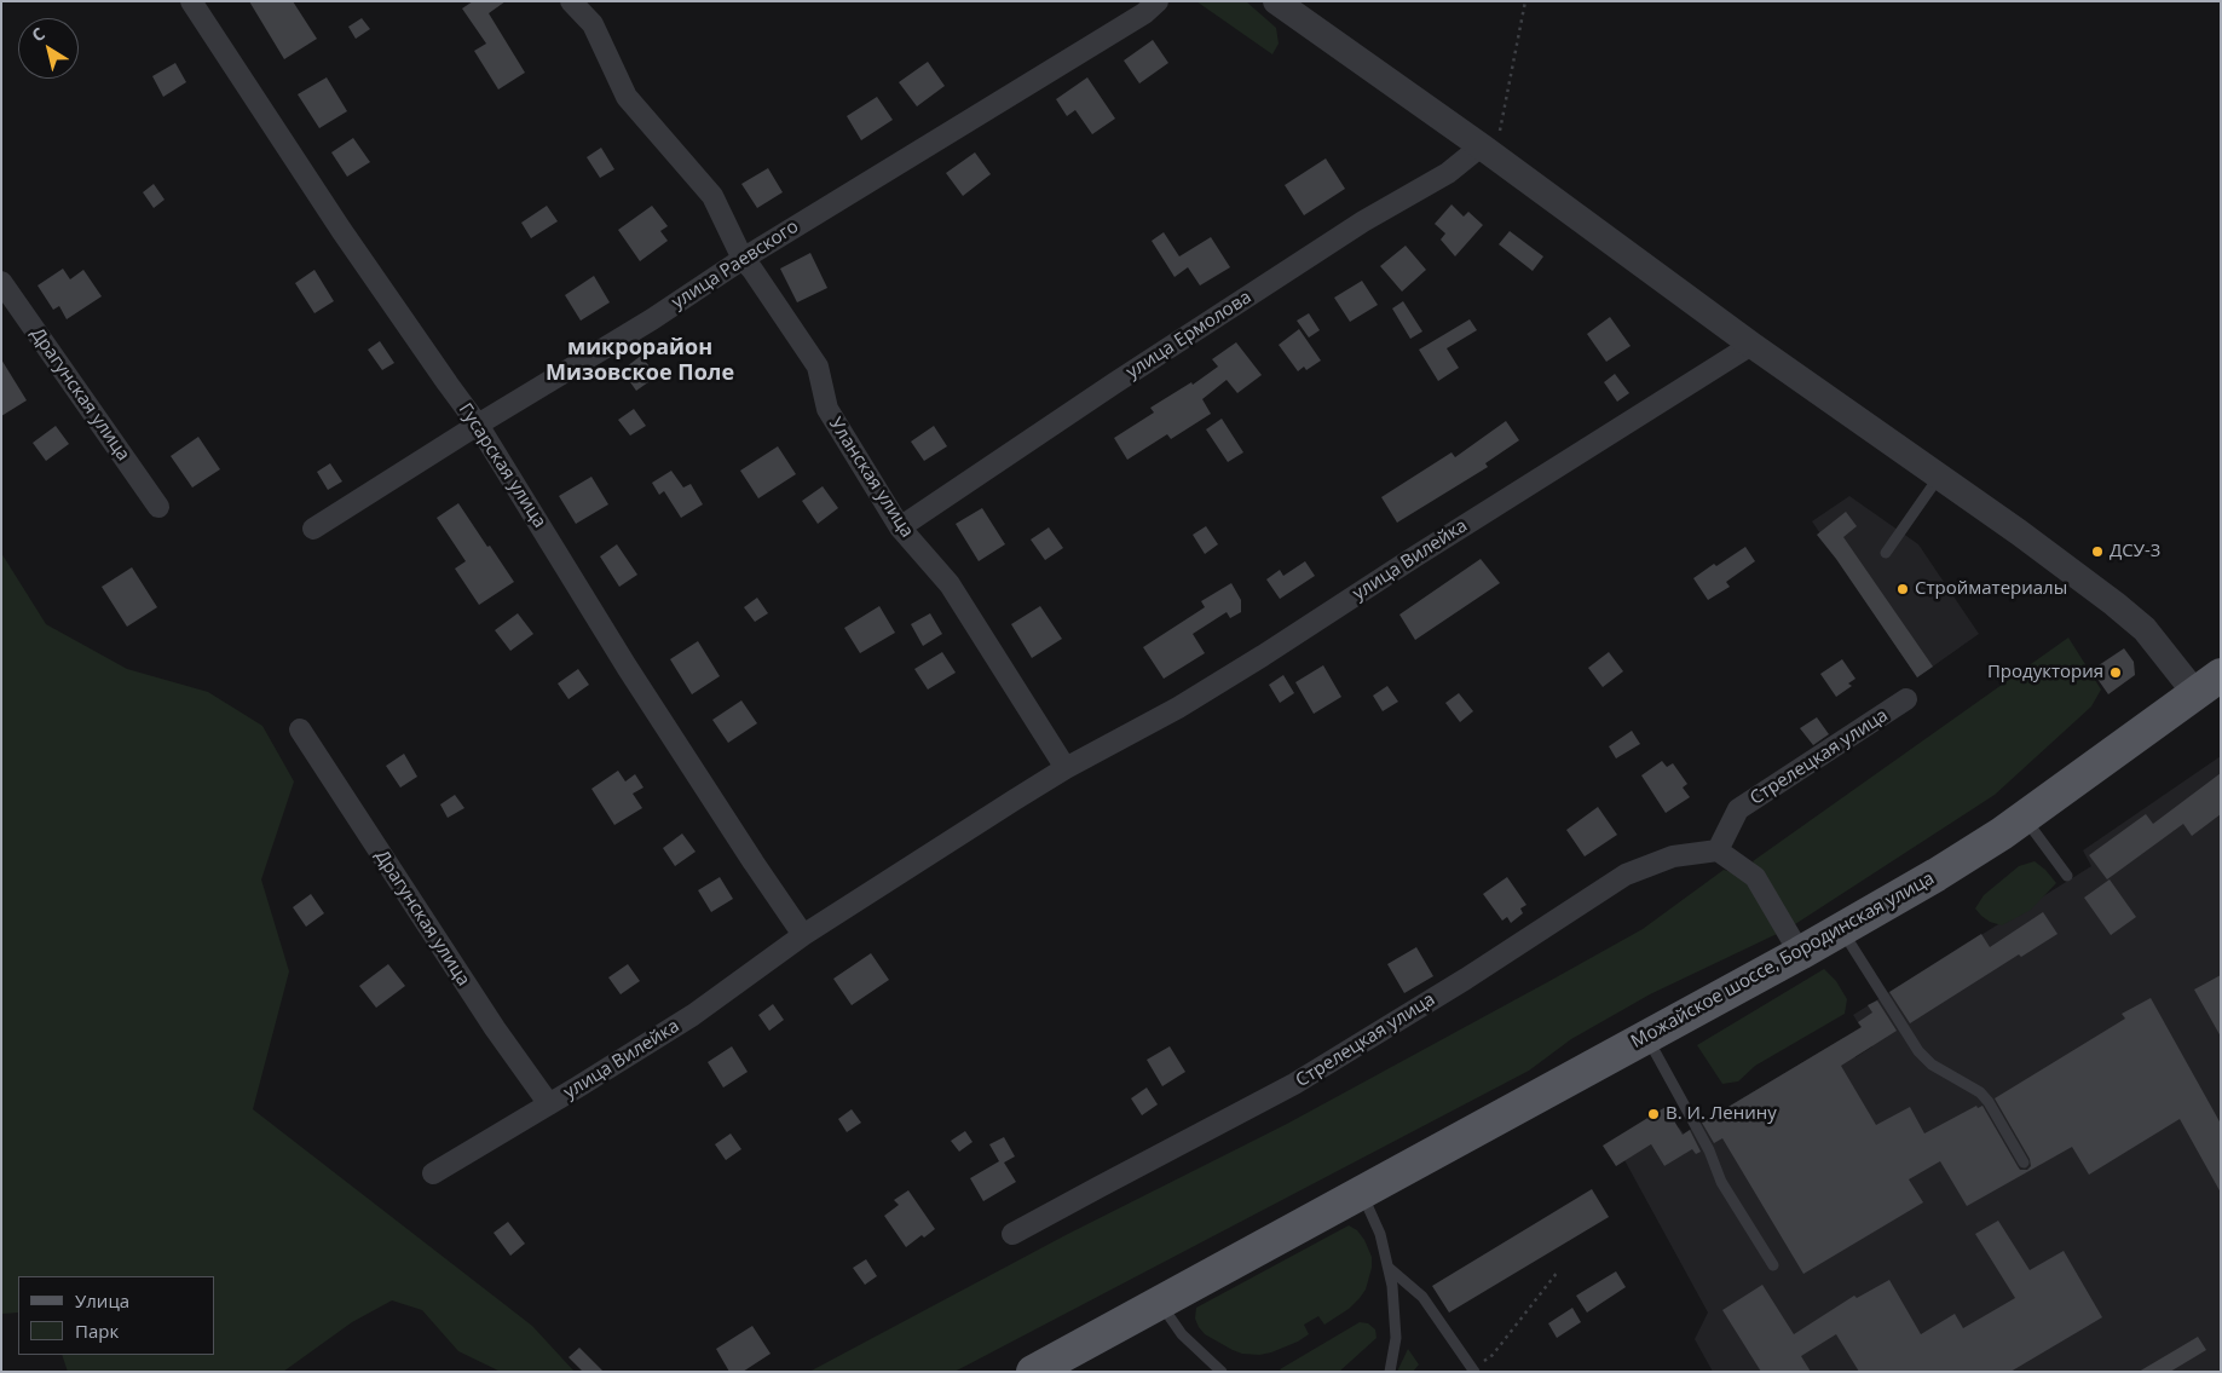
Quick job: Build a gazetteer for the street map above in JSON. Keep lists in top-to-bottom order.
{
  "streets": {
    "main road": ["Можайское шоссе, Бородинская улица"],
    "street": [
      "улица Раевского",
      "улица Ермолова",
      "Драгунская улица",
      "Гусарская улица",
      "Уланская улица",
      "улица Вилейка",
      "Стрелецкая улица"
    ]
  },
  "crossings": [
    ["улица Раевского", "Гусарская улица"],
    ["улица Раевского", "Уланская улица"],
    ["улица Ермолова", "Уланская улица"],
    ["Драгунская улица", "улица Вилейка"],
    ["Гусарская улица", "улица Вилейка"],
    ["Уланская улица", "улица Вилейка"]
  ],
  "districts": ["микрорайон Мизовское Поле"],
  "places": [
    "ДСУ-3",
    "Стройматериалы",
    "Продуктория",
    "В. И. Ленину"
  ],
  "legend": ["Улица", "Парк"],
  "north": "top left"
}
